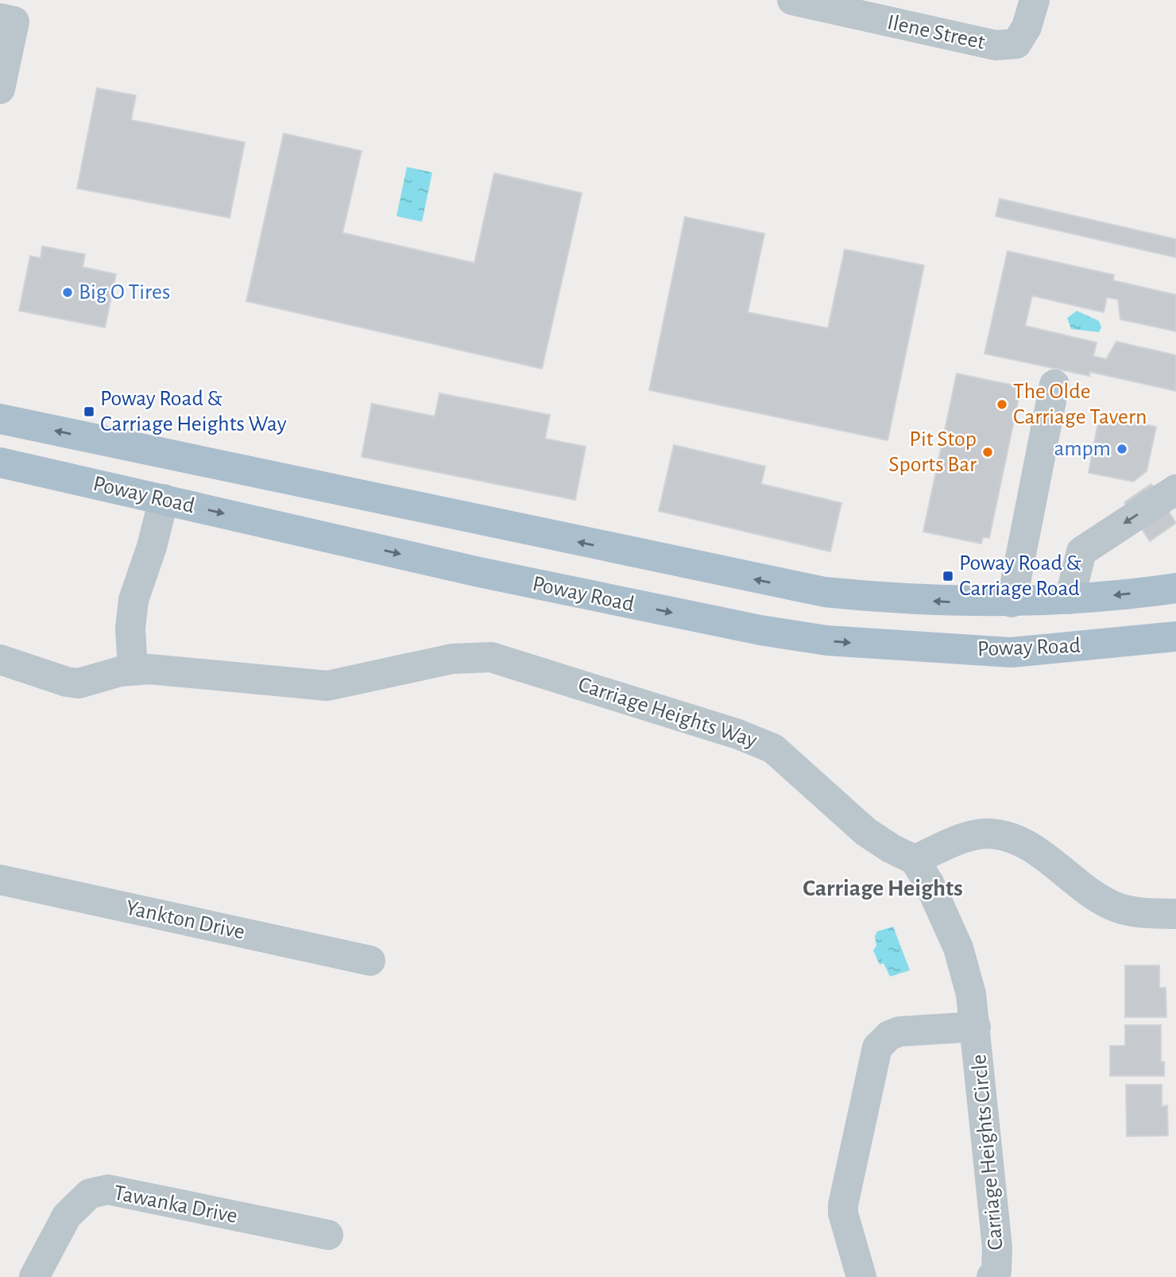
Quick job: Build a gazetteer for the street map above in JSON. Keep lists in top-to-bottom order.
{
  "streets": {
    "main road": ["Poway Road"],
    "street": [
      "Ilene Street",
      "Carriage Heights Way",
      "Yankton Drive",
      "Carriage Heights Circle",
      "Tawanka Drive"
    ]
  },
  "crossings": [
    ["Carriage Heights Way", "Carriage Heights Circle"]
  ],
  "districts": ["Carriage Heights"],
  "places": {
    "other": [
      "Big O Tires",
      "The Olde Carriage Tavern",
      "ampm",
      "Pit Stop Sports Bar"
    ],
    "transit": ["Poway Road & Carriage Heights Way", "Poway Road & Carriage Road"]
  }
}
